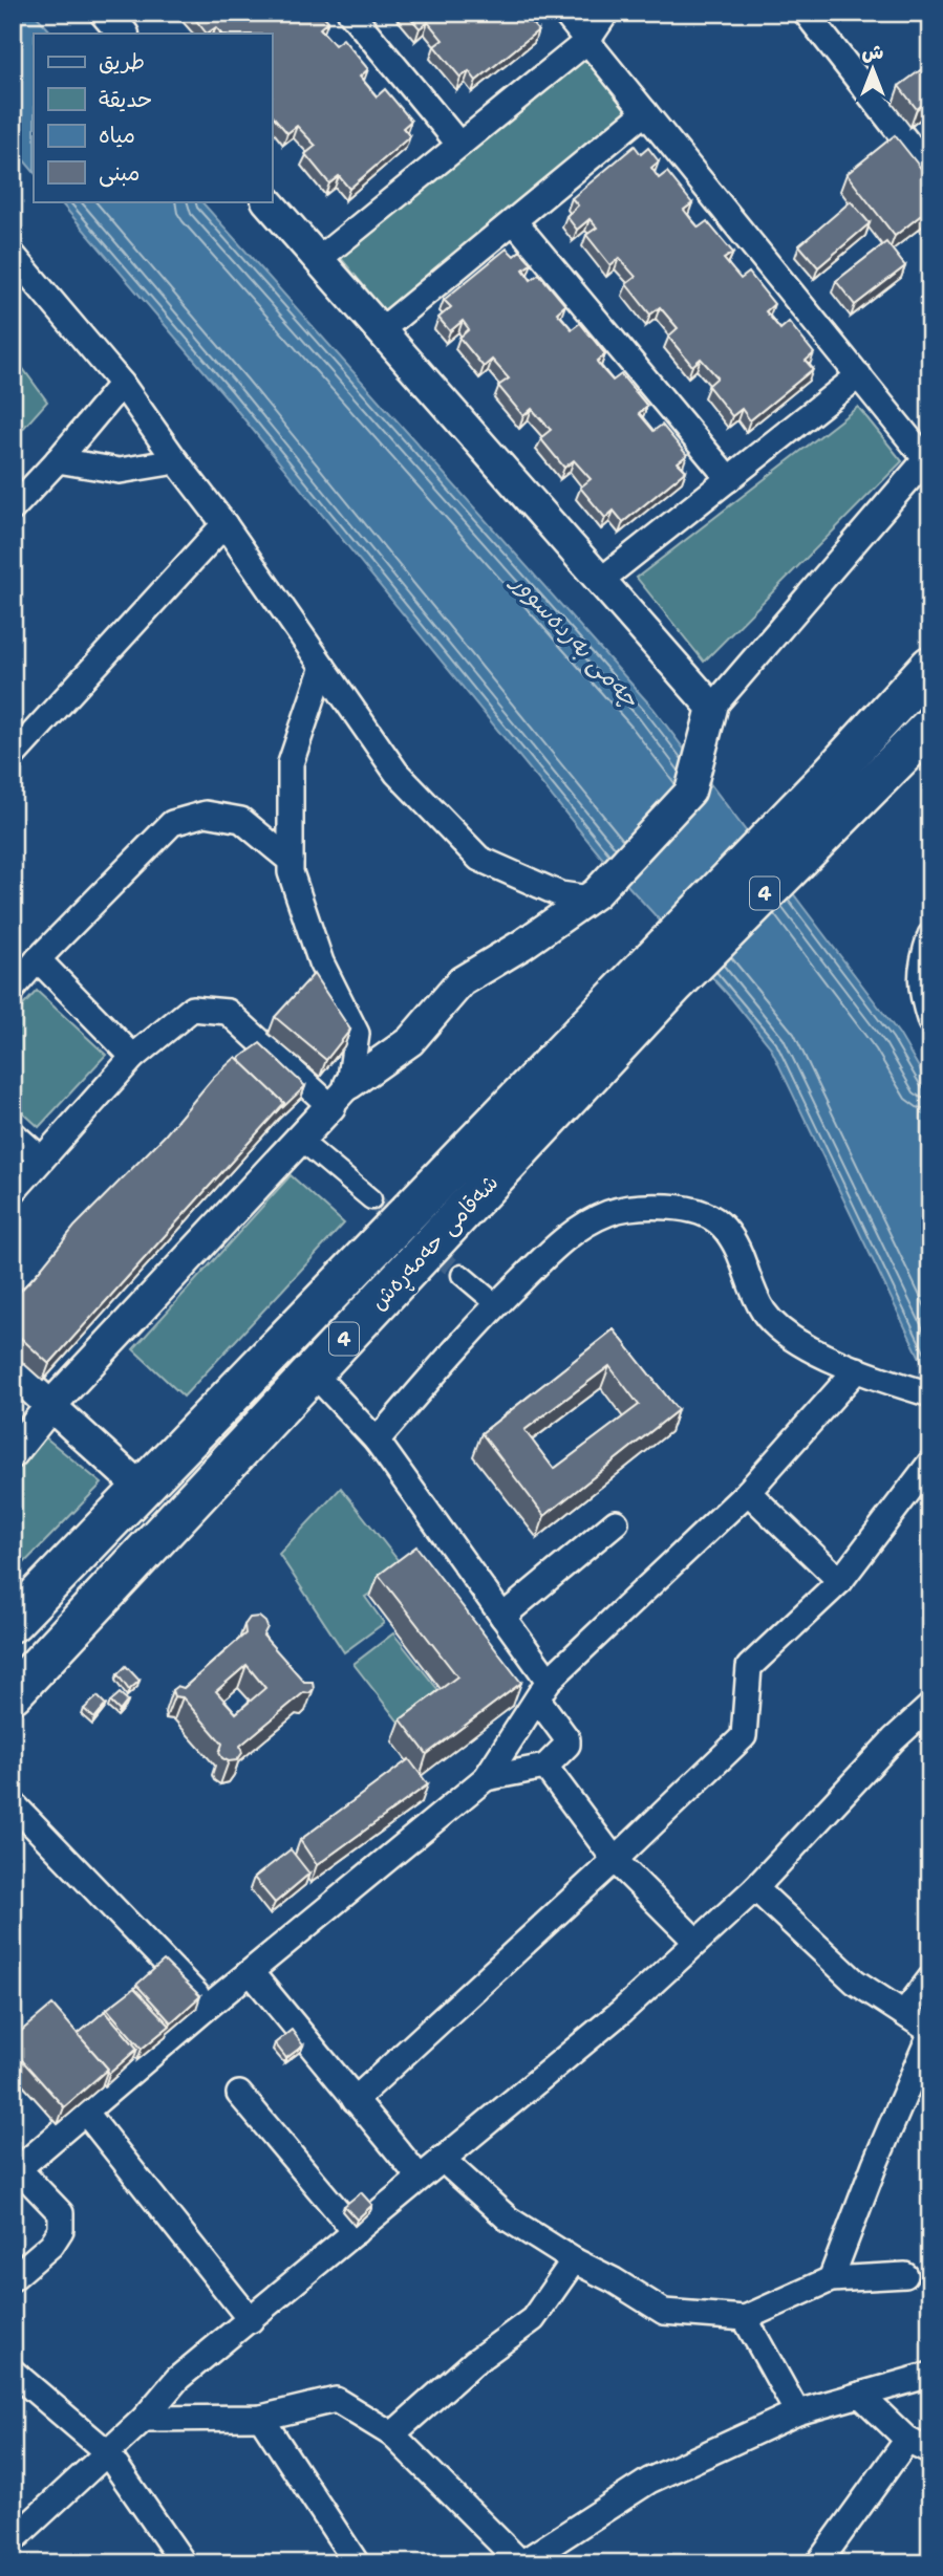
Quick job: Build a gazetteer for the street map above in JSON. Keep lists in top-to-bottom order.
{
  "streets": {
    "highway": ["4", "شەقامی حەمەڕەش"]
  },
  "crossings": [
    ["4", "شەقامی حەمەڕەش"]
  ],
  "water": ["چەمی بەردەسوور"],
  "legend": [
    "طريق",
    "حديقة",
    "مياه",
    "مبنى"
  ],
  "north": "top"
}
